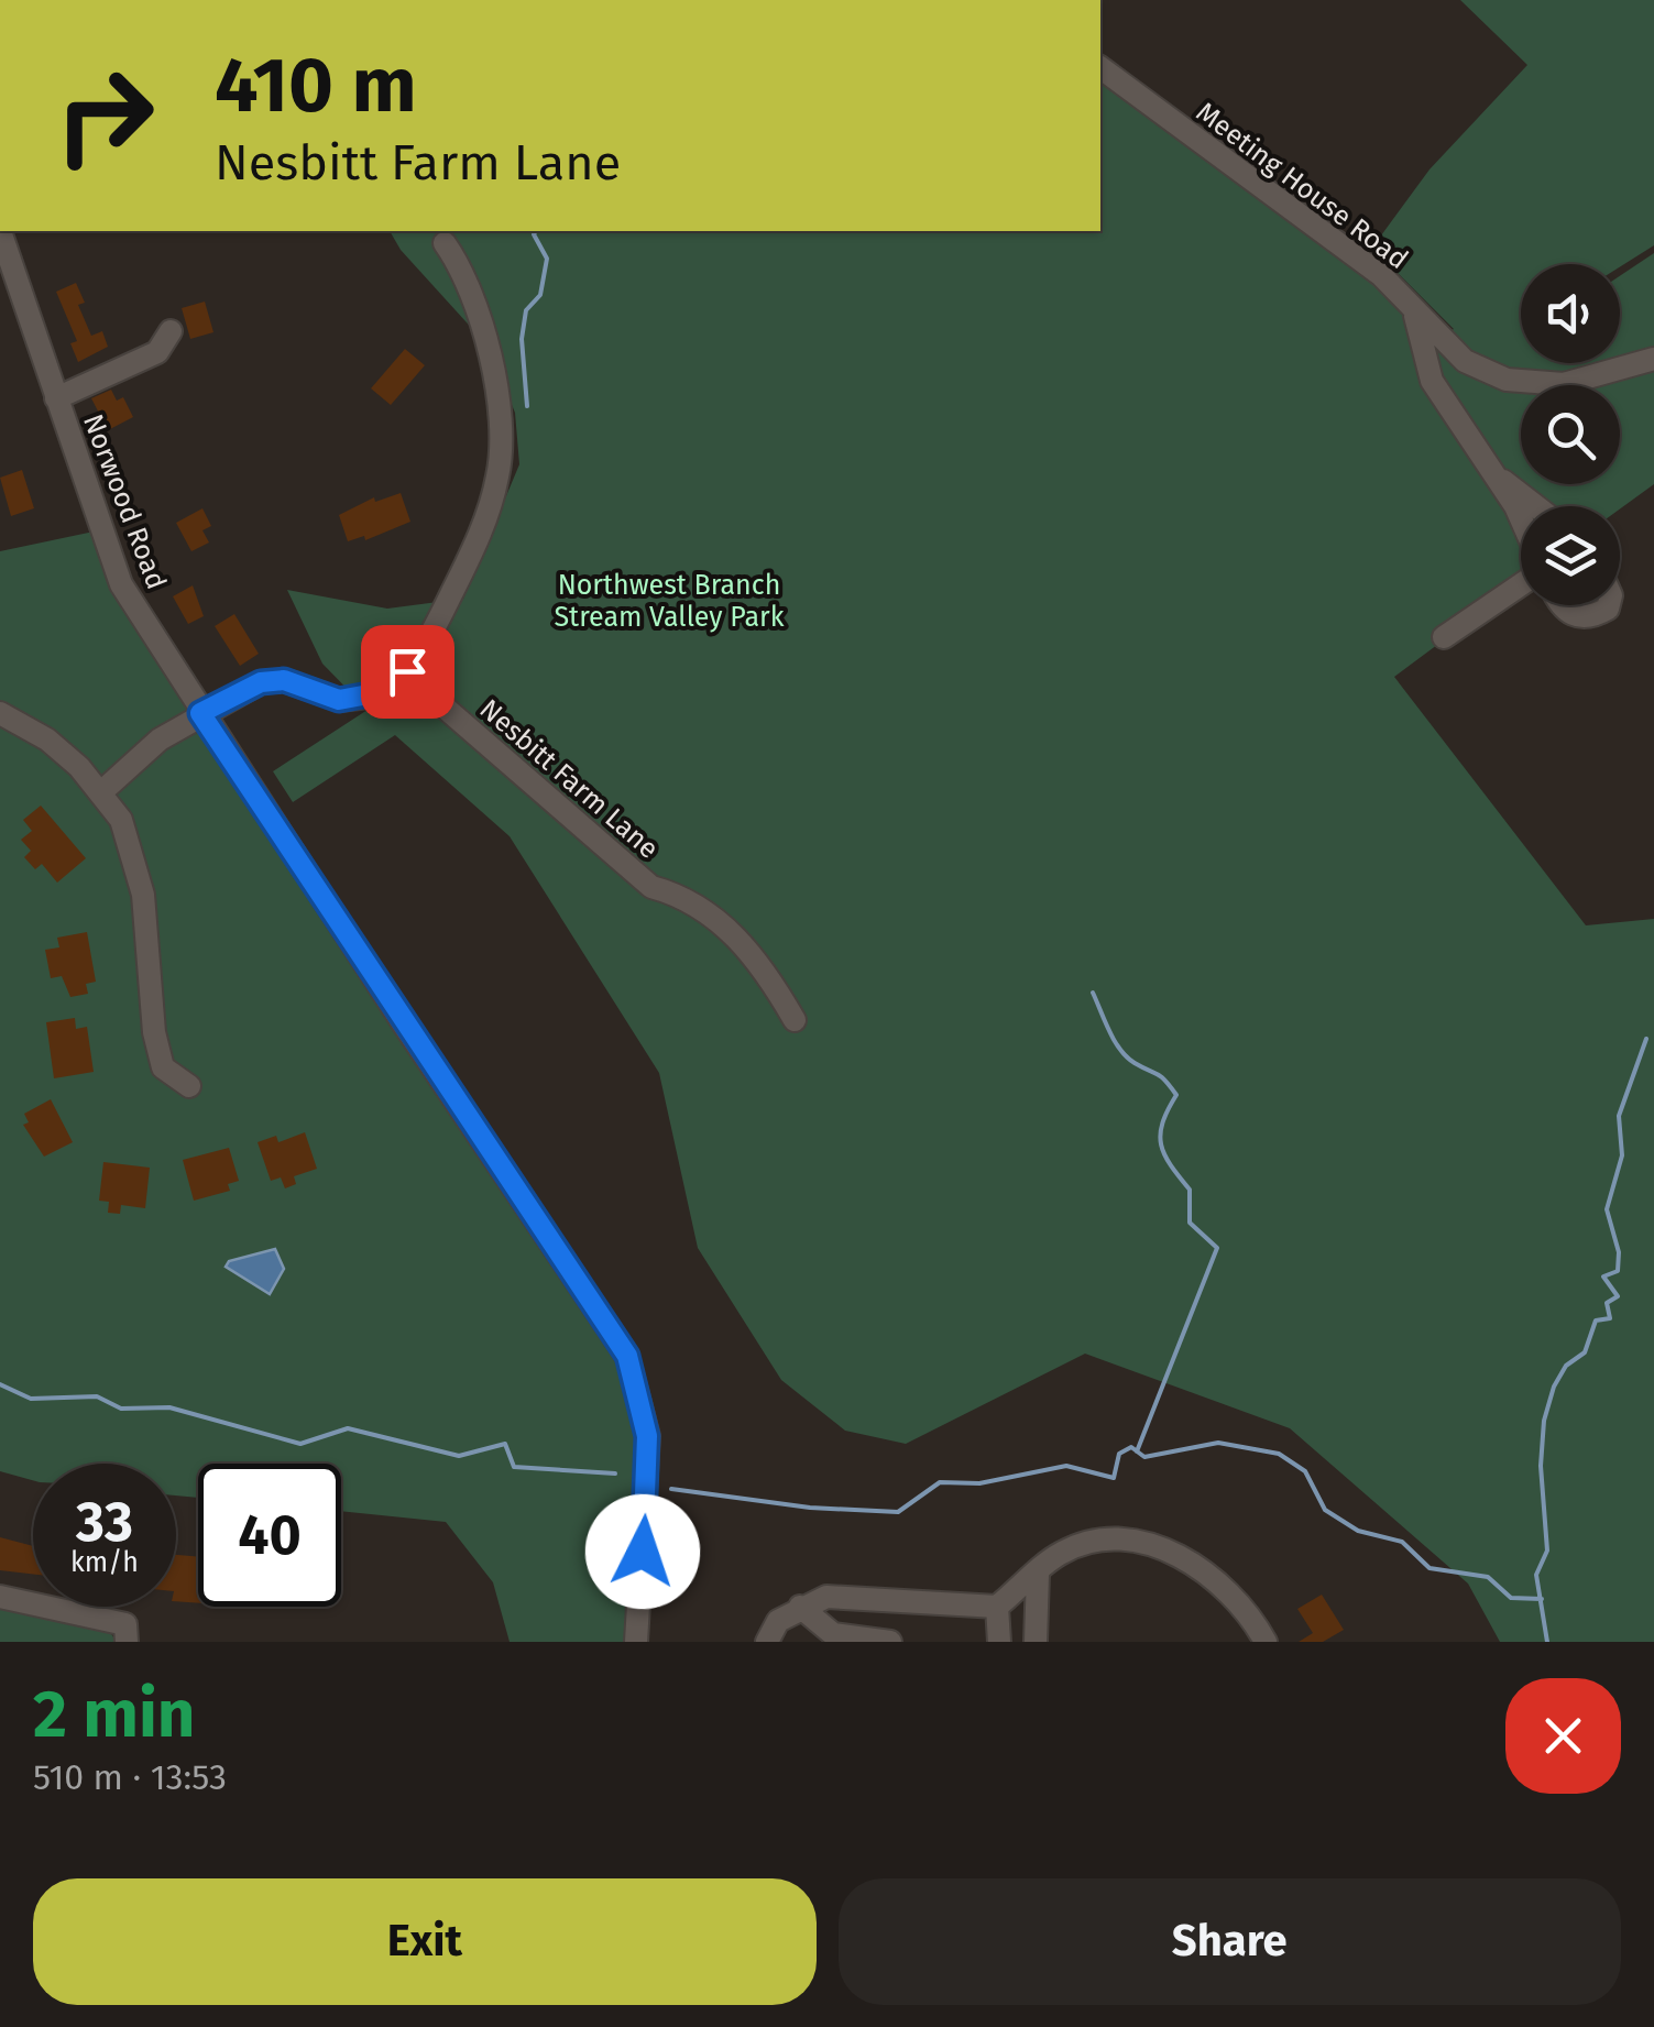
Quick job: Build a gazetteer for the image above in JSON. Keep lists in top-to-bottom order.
{
  "streets": {
    "street": ["Meeting House Road", "Norwood Road", "Nesbitt Farm Lane"]
  },
  "crossings": [
    ["Norwood Road", "Nesbitt Farm Lane"]
  ],
  "parks": ["Northwest Branch Stream Valley Park"],
  "page": {
    "turn": ["410 m", "Nesbitt Farm Lane"],
    "speed": "33 km/h",
    "limit": "40",
    "heading": ["2 min", "510 m · 13:53"],
    "buttons": ["Exit", "Share"]
  }
}
